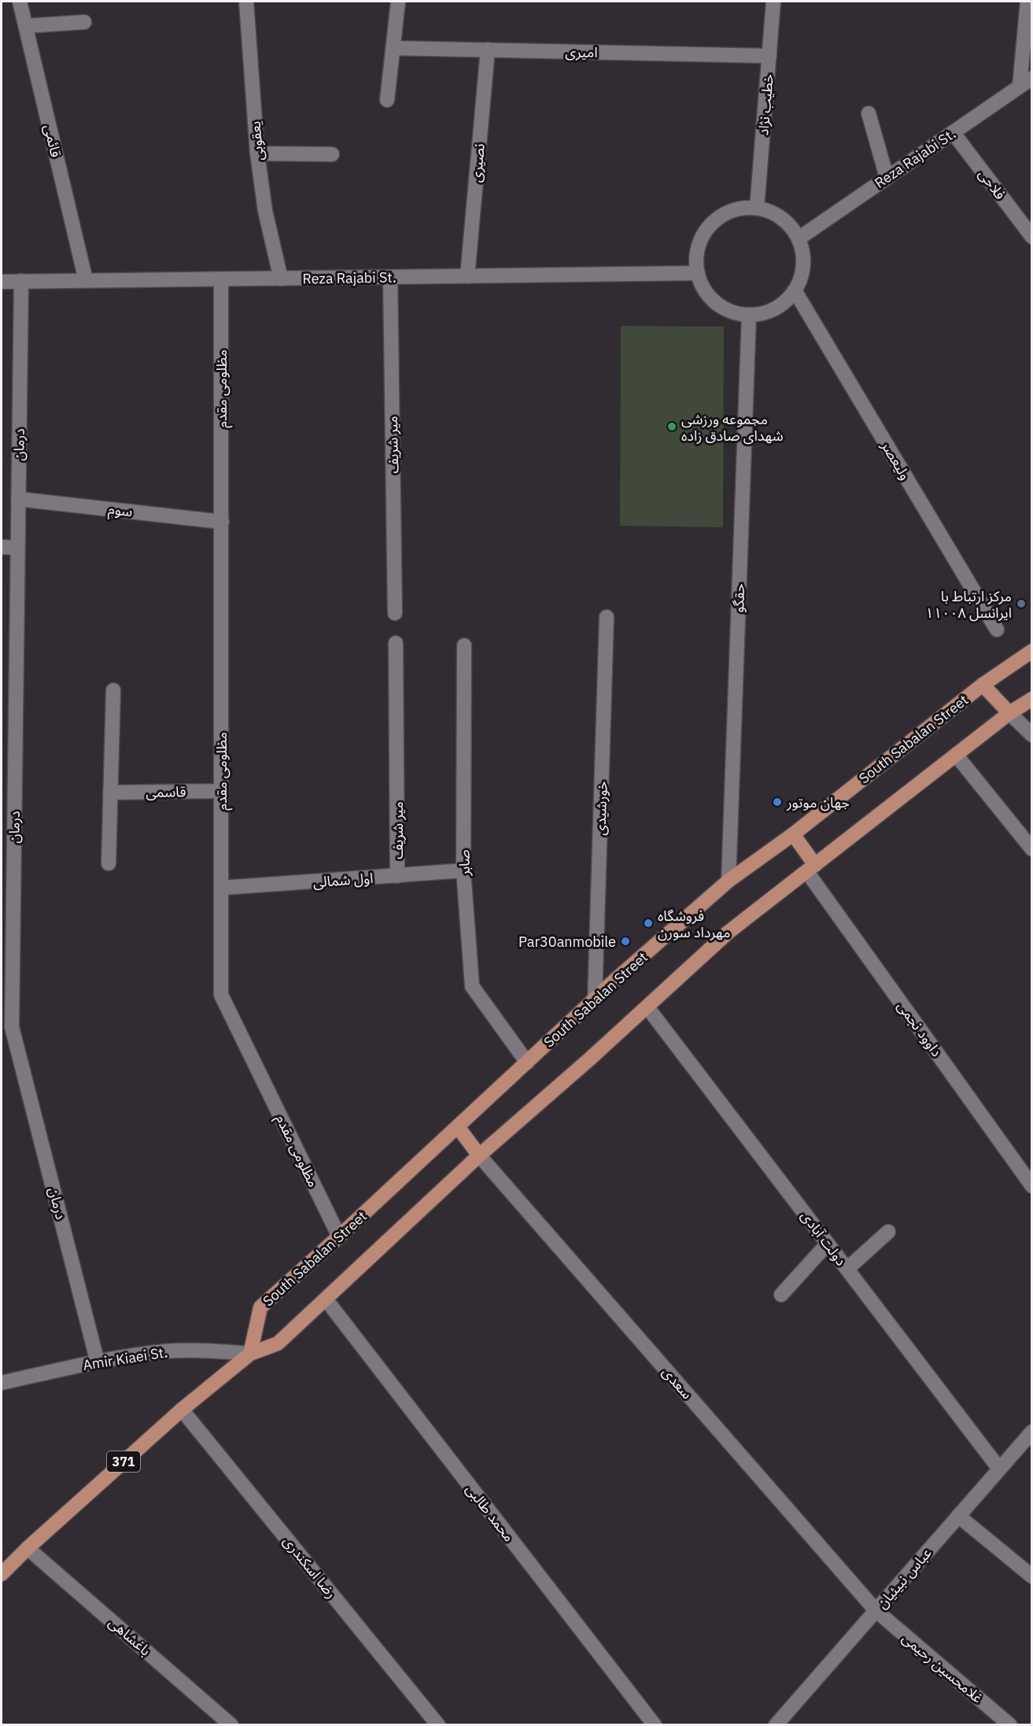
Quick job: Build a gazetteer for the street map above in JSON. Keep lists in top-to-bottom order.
{
  "streets": {
    "main road": ["South Sabalan Street", "371"],
    "street": [
      "امیری",
      "خطیب نژاد",
      "قائمی",
      "یعقوبی",
      "Reza Rajabi St.",
      "نصیری",
      "فلاحی",
      "مظلومی مقدم",
      "درمان",
      "میر شریف",
      "ولیعصر",
      "سوم",
      "حقگو",
      "قاسمی",
      "خورشیدی",
      "صابر",
      "اول شمالی",
      "داوود نجمی",
      "دولت آبادی",
      "Amir Kiaei St.",
      "سعدی",
      "محمد طالبی",
      "رضا اسکندری",
      "عباس نبیئیان",
      "باغشاهی",
      "غلامحسین رحیمی"
    ]
  },
  "crossings": [
    ["امیری", "خطیب نژاد"],
    ["امیری", "نصیری"],
    ["خطیب نژاد", "Reza Rajabi St."],
    ["خطیب نژاد", "ولیعصر"],
    ["خطیب نژاد", "حقگو"],
    ["قائمی", "Reza Rajabi St."],
    ["یعقوبی", "Reza Rajabi St."],
    ["Reza Rajabi St.", "نصیری"],
    ["Reza Rajabi St.", "فلاحی"],
    ["Reza Rajabi St.", "مظلومی مقدم"],
    ["Reza Rajabi St.", "درمان"],
    ["Reza Rajabi St.", "میر شریف"],
    ["Reza Rajabi St.", "ولیعصر"],
    ["Reza Rajabi St.", "حقگو"],
    ["مظلومی مقدم", "سوم"],
    ["مظلومی مقدم", "South Sabalan Street"],
    ["مظلومی مقدم", "قاسمی"],
    ["مظلومی مقدم", "اول شمالی"],
    ["درمان", "سوم"],
    ["درمان", "Amir Kiaei St."],
    ["میر شریف", "اول شمالی"],
    ["ولیعصر", "حقگو"],
    ["حقگو", "South Sabalan Street"],
    ["South Sabalan Street", "خورشیدی"],
    ["South Sabalan Street", "صابر"],
    ["South Sabalan Street", "Amir Kiaei St."],
    ["South Sabalan Street", "371"],
    ["صابر", "اول شمالی"],
    ["داوود نجمی", "371"],
    ["دولت آبادی", "371"],
    ["دولت آبادی", "عباس نبیئیان"],
    ["Amir Kiaei St.", "371"],
    ["سعدی", "371"],
    ["سعدی", "عباس نبیئیان"],
    ["سعدی", "غلامحسین رحیمی"],
    ["371", "محمد طالبی"],
    ["371", "رضا اسکندری"],
    ["371", "باغشاهی"],
    ["عباس نبیئیان", "غلامحسین رحیمی"]
  ],
  "places": [
    "مجموعه ورزشی شهدای صادق زاده",
    "مرکز ارتباط با ایرانسل ۱۱۰۰۸",
    "جهان موتور",
    "فروشگاه مهرداد سورن",
    "Par30anmobile"
  ]
}
